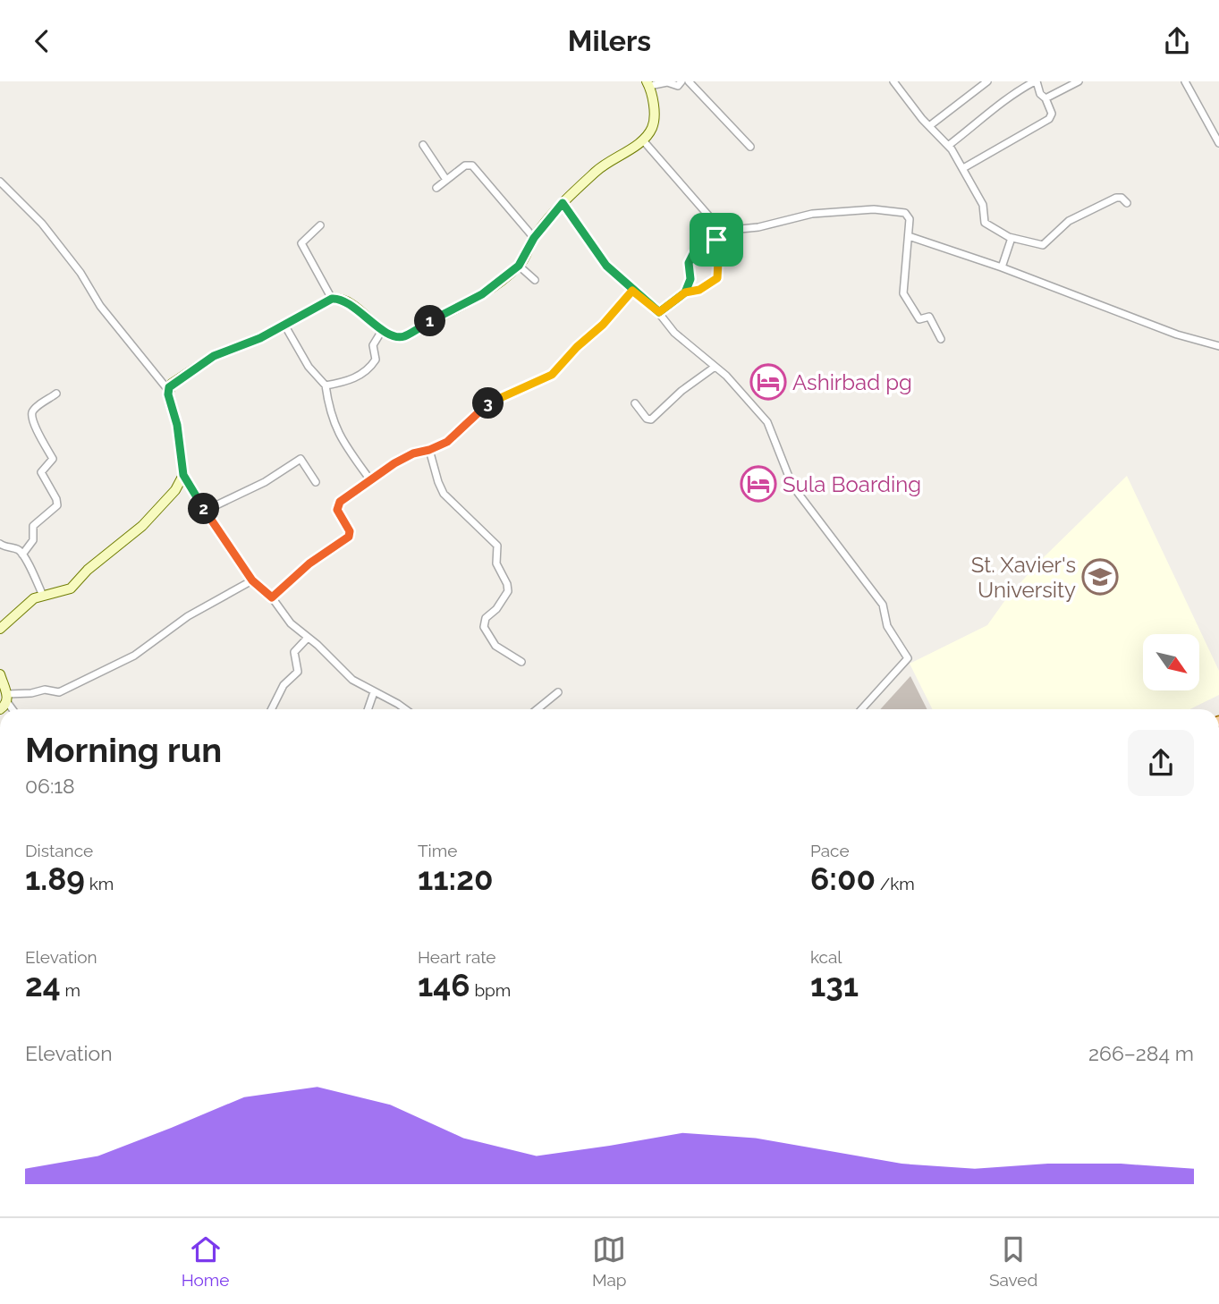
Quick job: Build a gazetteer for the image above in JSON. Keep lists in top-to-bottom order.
{
  "places": {
    "hotel": ["Ashirbad pg", "Sula Boarding"],
    "school or university": ["St. Xavier's University"]
  },
  "north": "bottom right",
  "page": {
    "header": "Milers",
    "pins": ["1", "3", "2"],
    "heading": ["Morning run", "06:18"],
    "stats": [
      ["Distance", "1.89 km"],
      ["Time", "11:20"],
      ["Pace", "6:00 /km"],
      ["Elevation", "24 m"],
      ["Heart rate", "146 bpm"],
      ["kcal", "131"]
    ],
    "chart": ["Elevation", "266–284 m"],
    "tabs": ["Home", "Map", "Saved"]
  }
}
